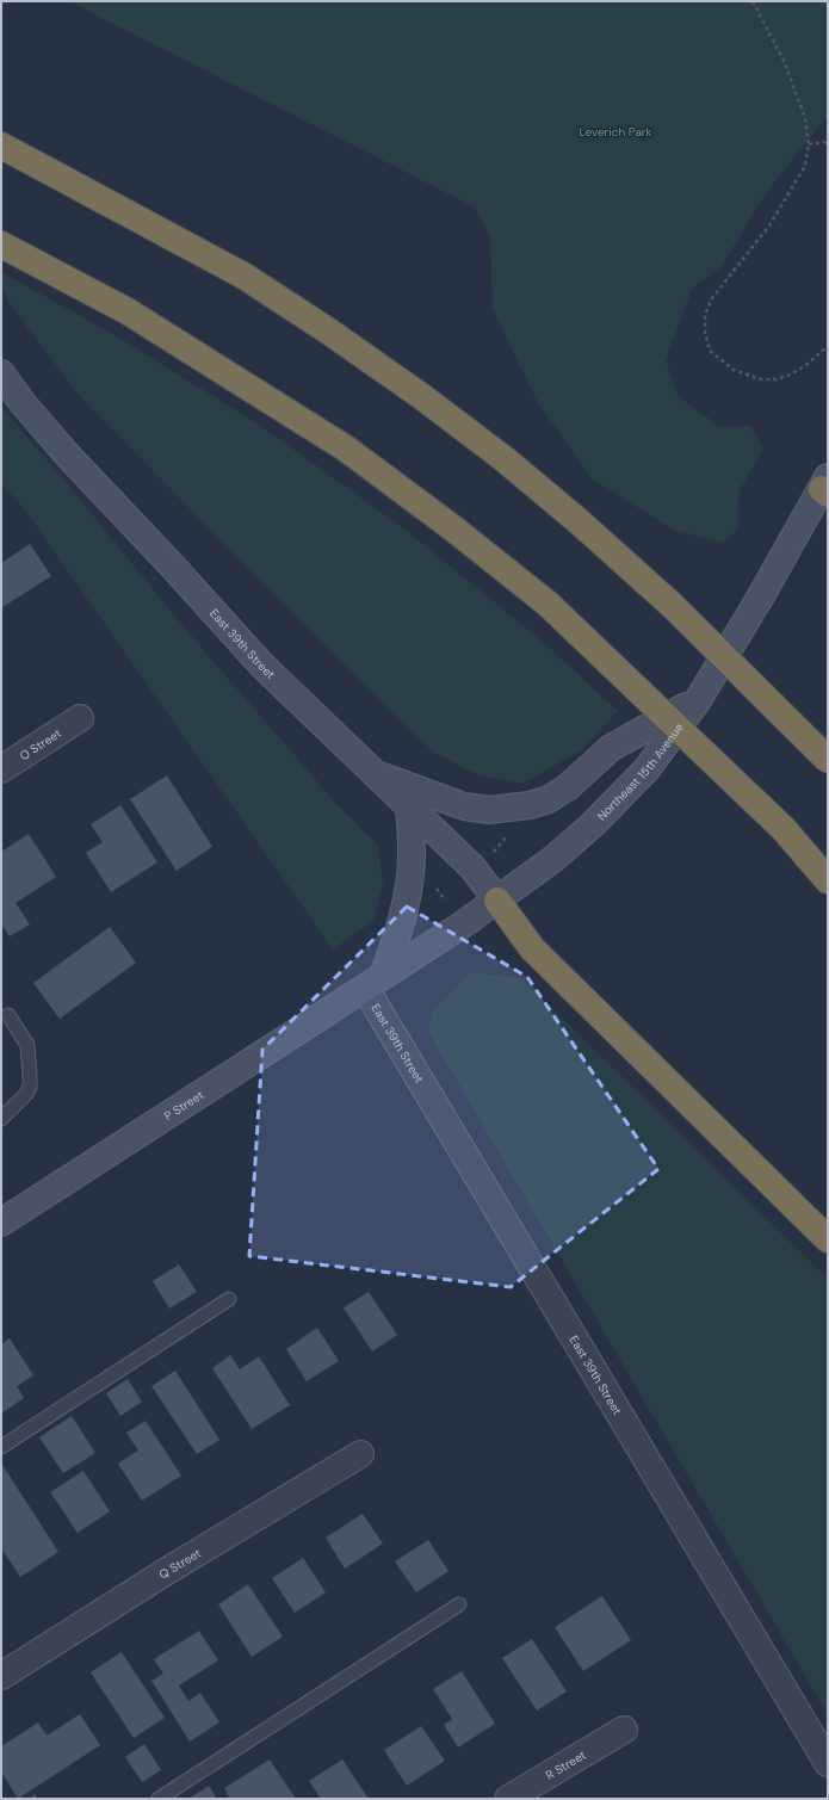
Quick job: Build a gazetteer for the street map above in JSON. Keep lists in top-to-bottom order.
{
  "streets": {
    "main road": ["East 39th Street", "Northeast 15th Avenue", "P Street"],
    "street": ["O Street", "Q Street", "R Street"]
  },
  "crossings": [
    ["East 39th Street", "Northeast 15th Avenue"],
    ["East 39th Street", "P Street"],
    ["Northeast 15th Avenue", "P Street"]
  ],
  "parks": ["Leverich Park"]
}
